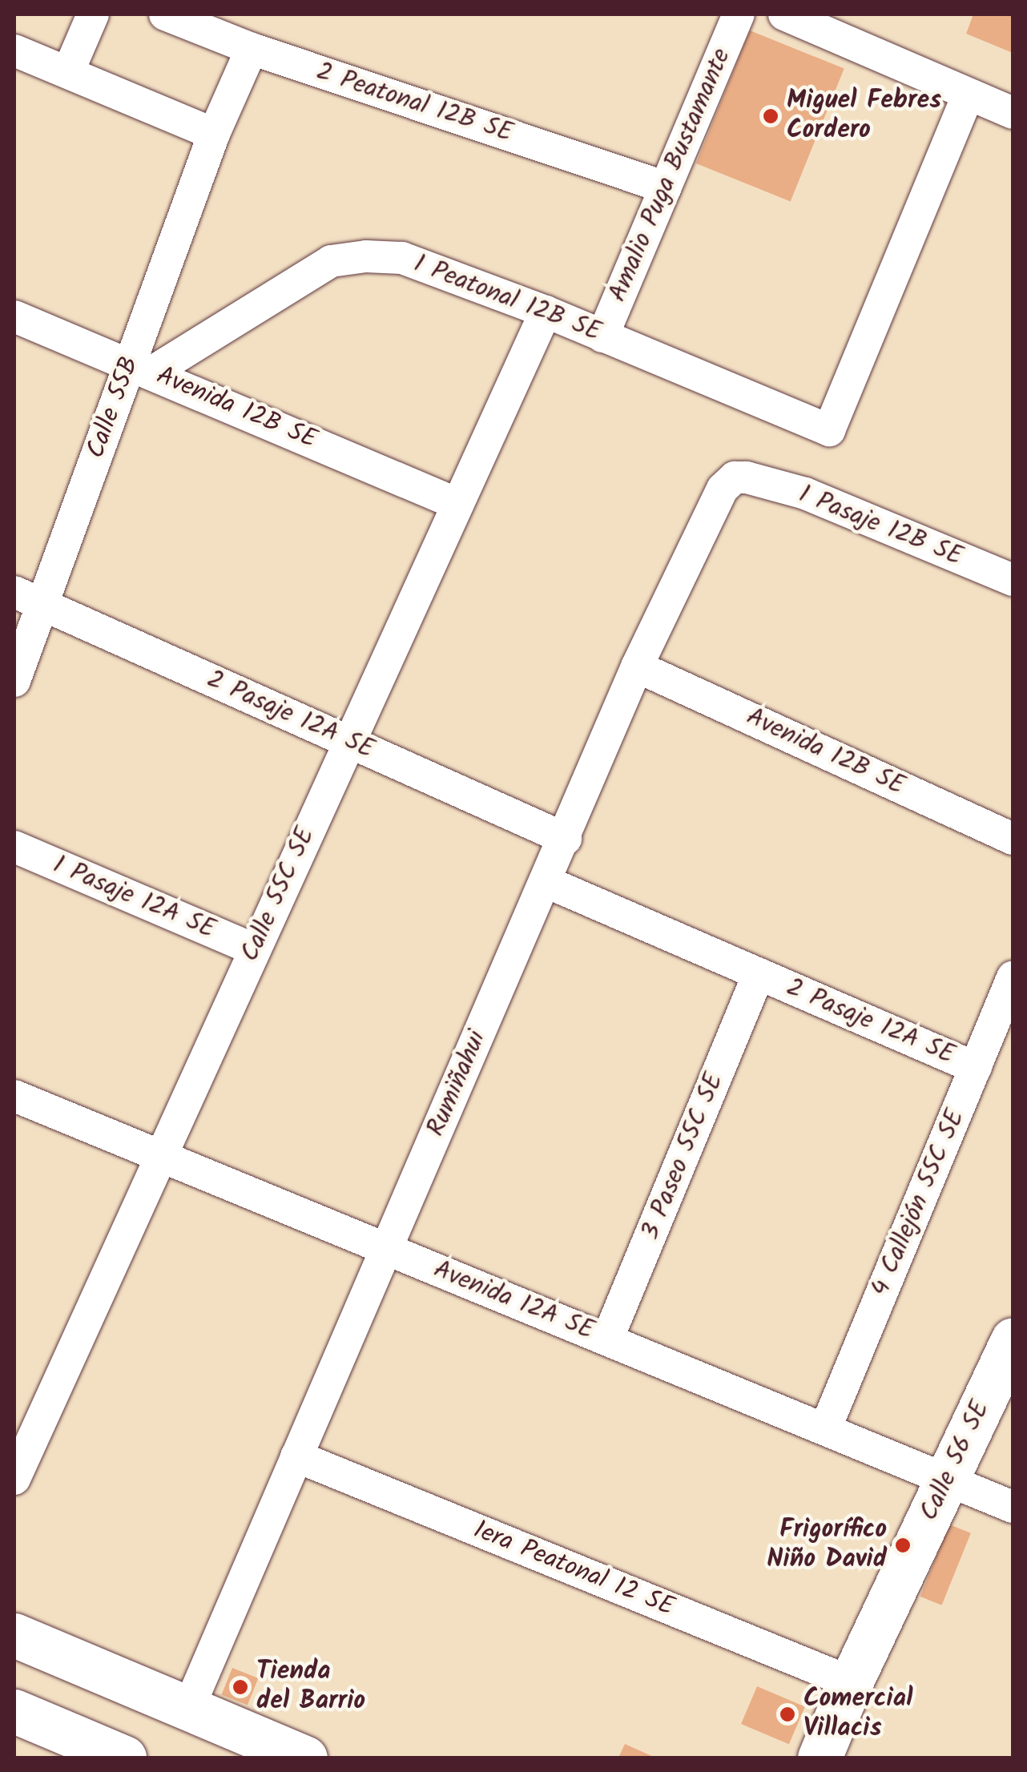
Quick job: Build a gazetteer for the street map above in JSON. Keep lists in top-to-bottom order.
{
  "streets": {
    "street": [
      "2 Peatonal 12B SE",
      "Amalio Puga Bustamante",
      "1 Peatonal 12B SE",
      "Calle 55B",
      "Avenida 12B SE",
      "1 Pasaje 12B SE",
      "2 Pasaje 12A SE",
      "Calle 55C SE",
      "1 Pasaje 12A SE",
      "Rumiñahui",
      "3 Paseo 55C SE",
      "4 Callejón 55C SE",
      "Avenida 12A SE",
      "Calle 56 SE",
      "1era Peatonal 12 SE"
    ]
  },
  "crossings": [
    ["2 Peatonal 12B SE", "Amalio Puga Bustamante"],
    ["2 Peatonal 12B SE", "Calle 55B"],
    ["Amalio Puga Bustamante", "1 Peatonal 12B SE"],
    ["1 Peatonal 12B SE", "Calle 55B"],
    ["1 Peatonal 12B SE", "Avenida 12B SE"],
    ["1 Peatonal 12B SE", "Calle 55C SE"],
    ["Calle 55B", "Avenida 12B SE"],
    ["Calle 55B", "2 Pasaje 12A SE"],
    ["Avenida 12B SE", "Calle 55C SE"],
    ["Avenida 12B SE", "Rumiñahui"],
    ["1 Pasaje 12B SE", "Rumiñahui"],
    ["2 Pasaje 12A SE", "Calle 55C SE"],
    ["2 Pasaje 12A SE", "Rumiñahui"],
    ["2 Pasaje 12A SE", "3 Paseo 55C SE"],
    ["2 Pasaje 12A SE", "4 Callejón 55C SE"],
    ["Calle 55C SE", "1 Pasaje 12A SE"],
    ["Calle 55C SE", "Avenida 12A SE"],
    ["Rumiñahui", "Avenida 12A SE"],
    ["Rumiñahui", "1era Peatonal 12 SE"],
    ["3 Paseo 55C SE", "Avenida 12A SE"],
    ["4 Callejón 55C SE", "Avenida 12A SE"],
    ["Avenida 12A SE", "Calle 56 SE"],
    ["Calle 56 SE", "1era Peatonal 12 SE"]
  ],
  "places": [
    "Miguel Febres Cordero",
    "Frigorífico Niño David",
    "Tienda del Barrio",
    "Comercial Villacis"
  ]
}
